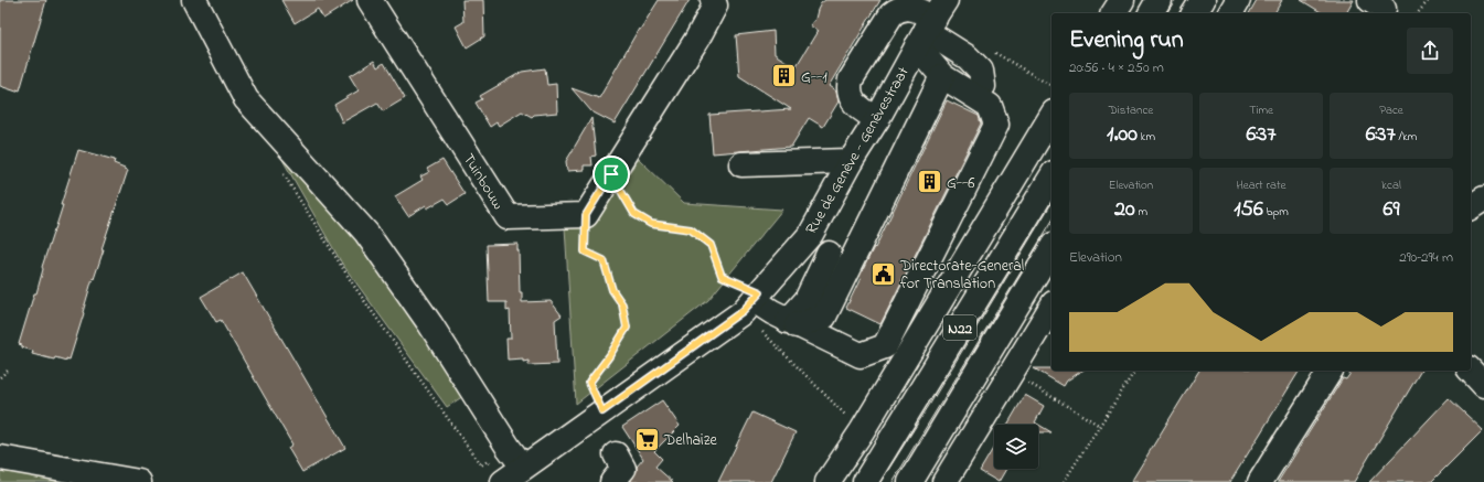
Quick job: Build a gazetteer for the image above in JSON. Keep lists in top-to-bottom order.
{
  "streets": {
    "street": ["Rue de Genève - Genèvestraat", "Tuinbouw", "N22"]
  },
  "places": {
    "building": ["G--1", "G--6"],
    "public building": ["Directorate-General for Translation"],
    "supermarket": ["Delhaize"]
  },
  "page": {
    "heading": ["Evening run", "20:56 · 4 × 250 m"],
    "stats": [
      ["Distance", "1.00 km"],
      ["Time", "6:37"],
      ["Pace", "6:37 /km"],
      ["Elevation", "20 m"],
      ["Heart rate", "156 bpm"],
      ["kcal", "69"]
    ],
    "chart": ["Elevation", "290–294 m"]
  }
}
